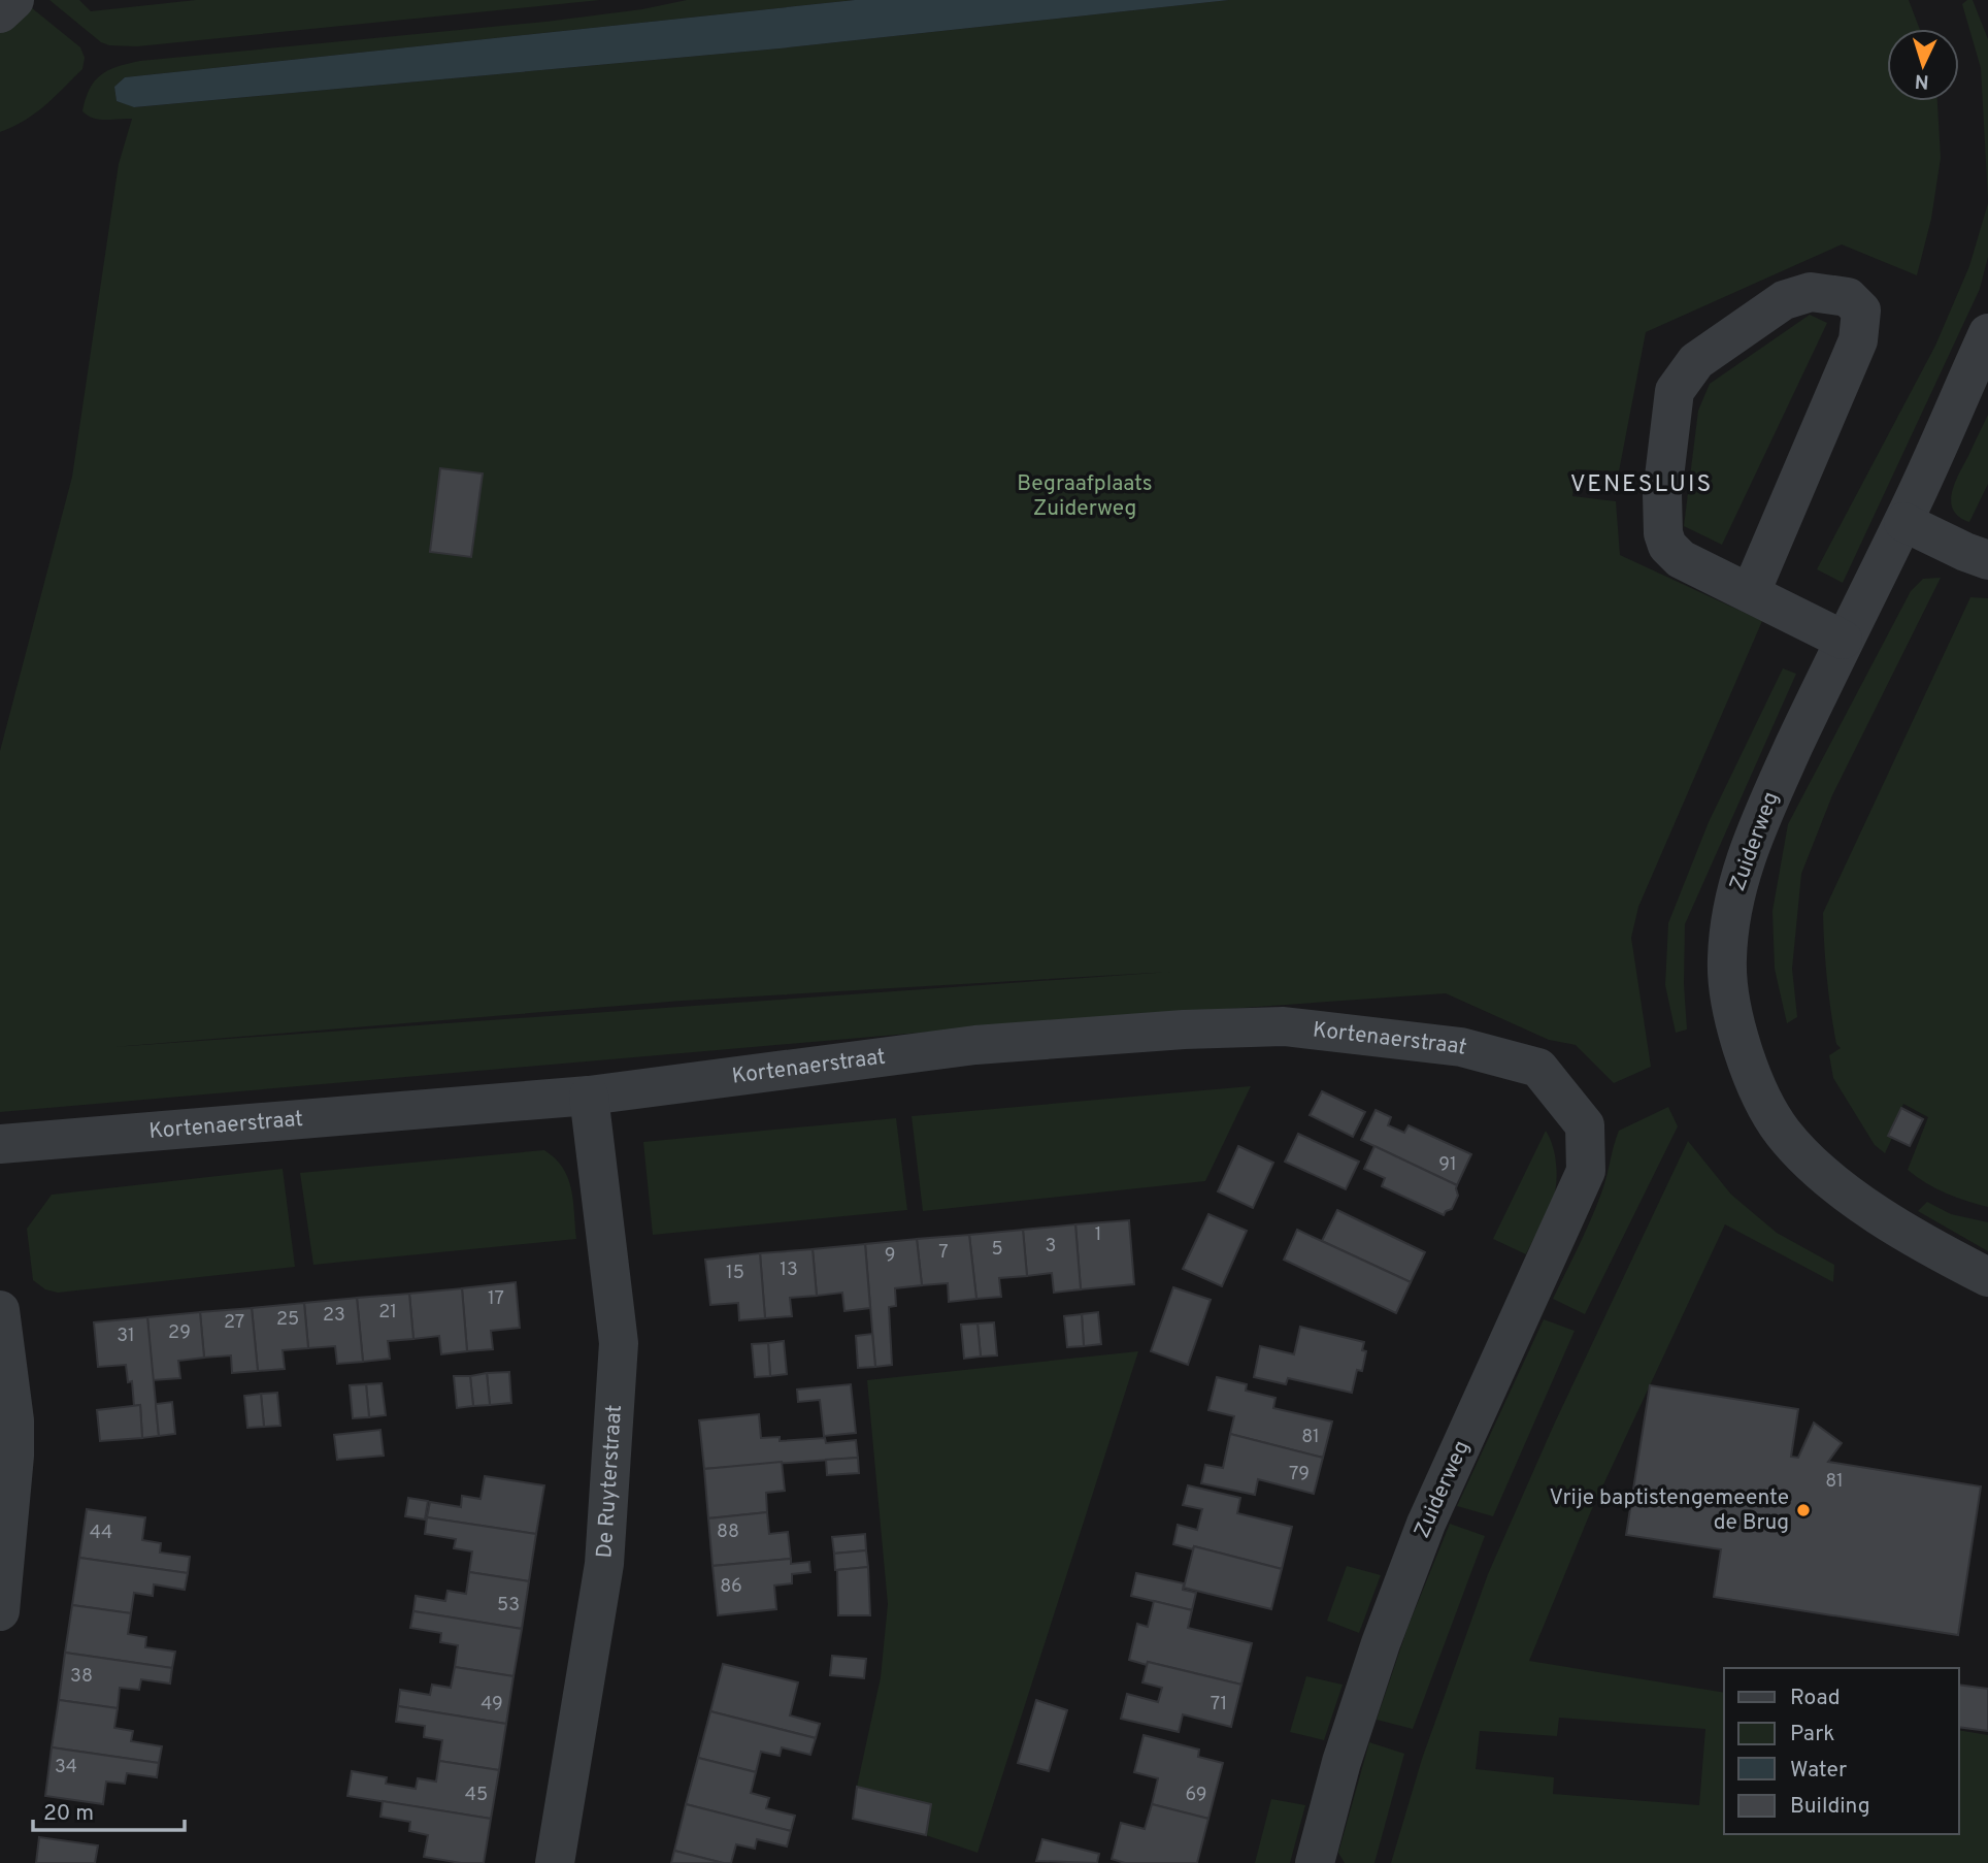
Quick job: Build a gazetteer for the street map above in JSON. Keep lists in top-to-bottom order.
{
  "streets": {
    "street": ["Zuiderweg", "Kortenaerstraat", "De Ruyterstraat"]
  },
  "crossings": [
    ["Zuiderweg", "Kortenaerstraat"],
    ["Kortenaerstraat", "De Ruyterstraat"]
  ],
  "districts": ["VENESLUIS"],
  "parks": ["Begraafplaats Zuiderweg"],
  "places": ["Vrije baptistengemeente de Brug"],
  "house_numbers": [
    "91",
    "1",
    "3",
    "5",
    "7",
    "9",
    "13",
    "15",
    "17",
    "21",
    "23",
    "25",
    "27",
    "29",
    "31",
    "81",
    "79",
    "81",
    "88",
    "44",
    "86",
    "53",
    "38",
    "49",
    "71",
    "34",
    "45",
    "69"
  ],
  "legend": [
    "Road",
    "Park",
    "Water",
    "Building"
  ],
  "scale_bar": "20 m",
  "north": "bottom"
}
